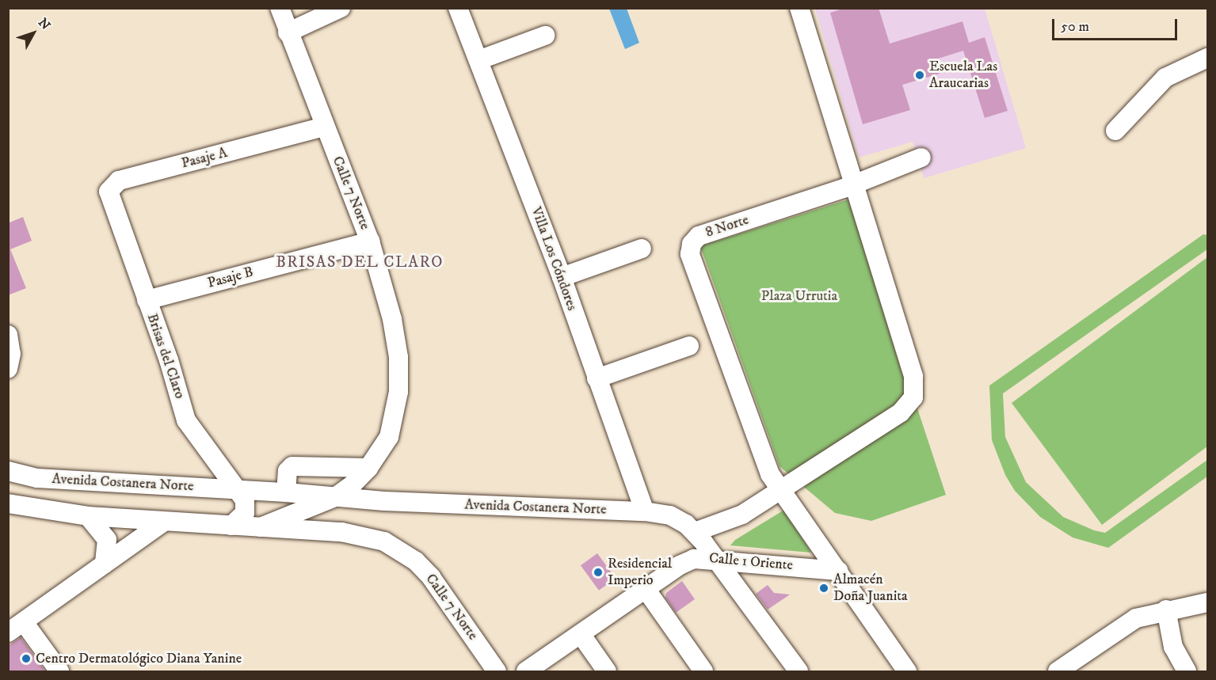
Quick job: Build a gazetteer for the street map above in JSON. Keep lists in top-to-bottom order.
{
  "streets": {
    "street": [
      "Pasaje A",
      "Calle 7 Norte",
      "8 Norte",
      "Villa Los Cóndores",
      "Pasaje B",
      "Brisas del Claro",
      "Avenida Costanera Norte",
      "Calle 1 Oriente"
    ]
  },
  "crossings": [
    ["Pasaje A", "Calle 7 Norte"],
    ["Pasaje A", "Brisas del Claro"],
    ["Calle 7 Norte", "Pasaje B"],
    ["Calle 7 Norte", "Avenida Costanera Norte"],
    ["8 Norte", "Calle 1 Oriente"],
    ["Villa Los Cóndores", "Avenida Costanera Norte"],
    ["Pasaje B", "Brisas del Claro"],
    ["Brisas del Claro", "Avenida Costanera Norte"],
    ["Avenida Costanera Norte", "Calle 1 Oriente"]
  ],
  "districts": ["BRISAS DEL CLARO"],
  "parks": ["Plaza Urrutia"],
  "places": [
    "Escuela Las Araucarias",
    "Residencial Imperio",
    "Almacén Doña Juanita",
    "Centro Dermatológico Diana Yanine"
  ],
  "scale_bar": "50 m",
  "north": "top right"
}
